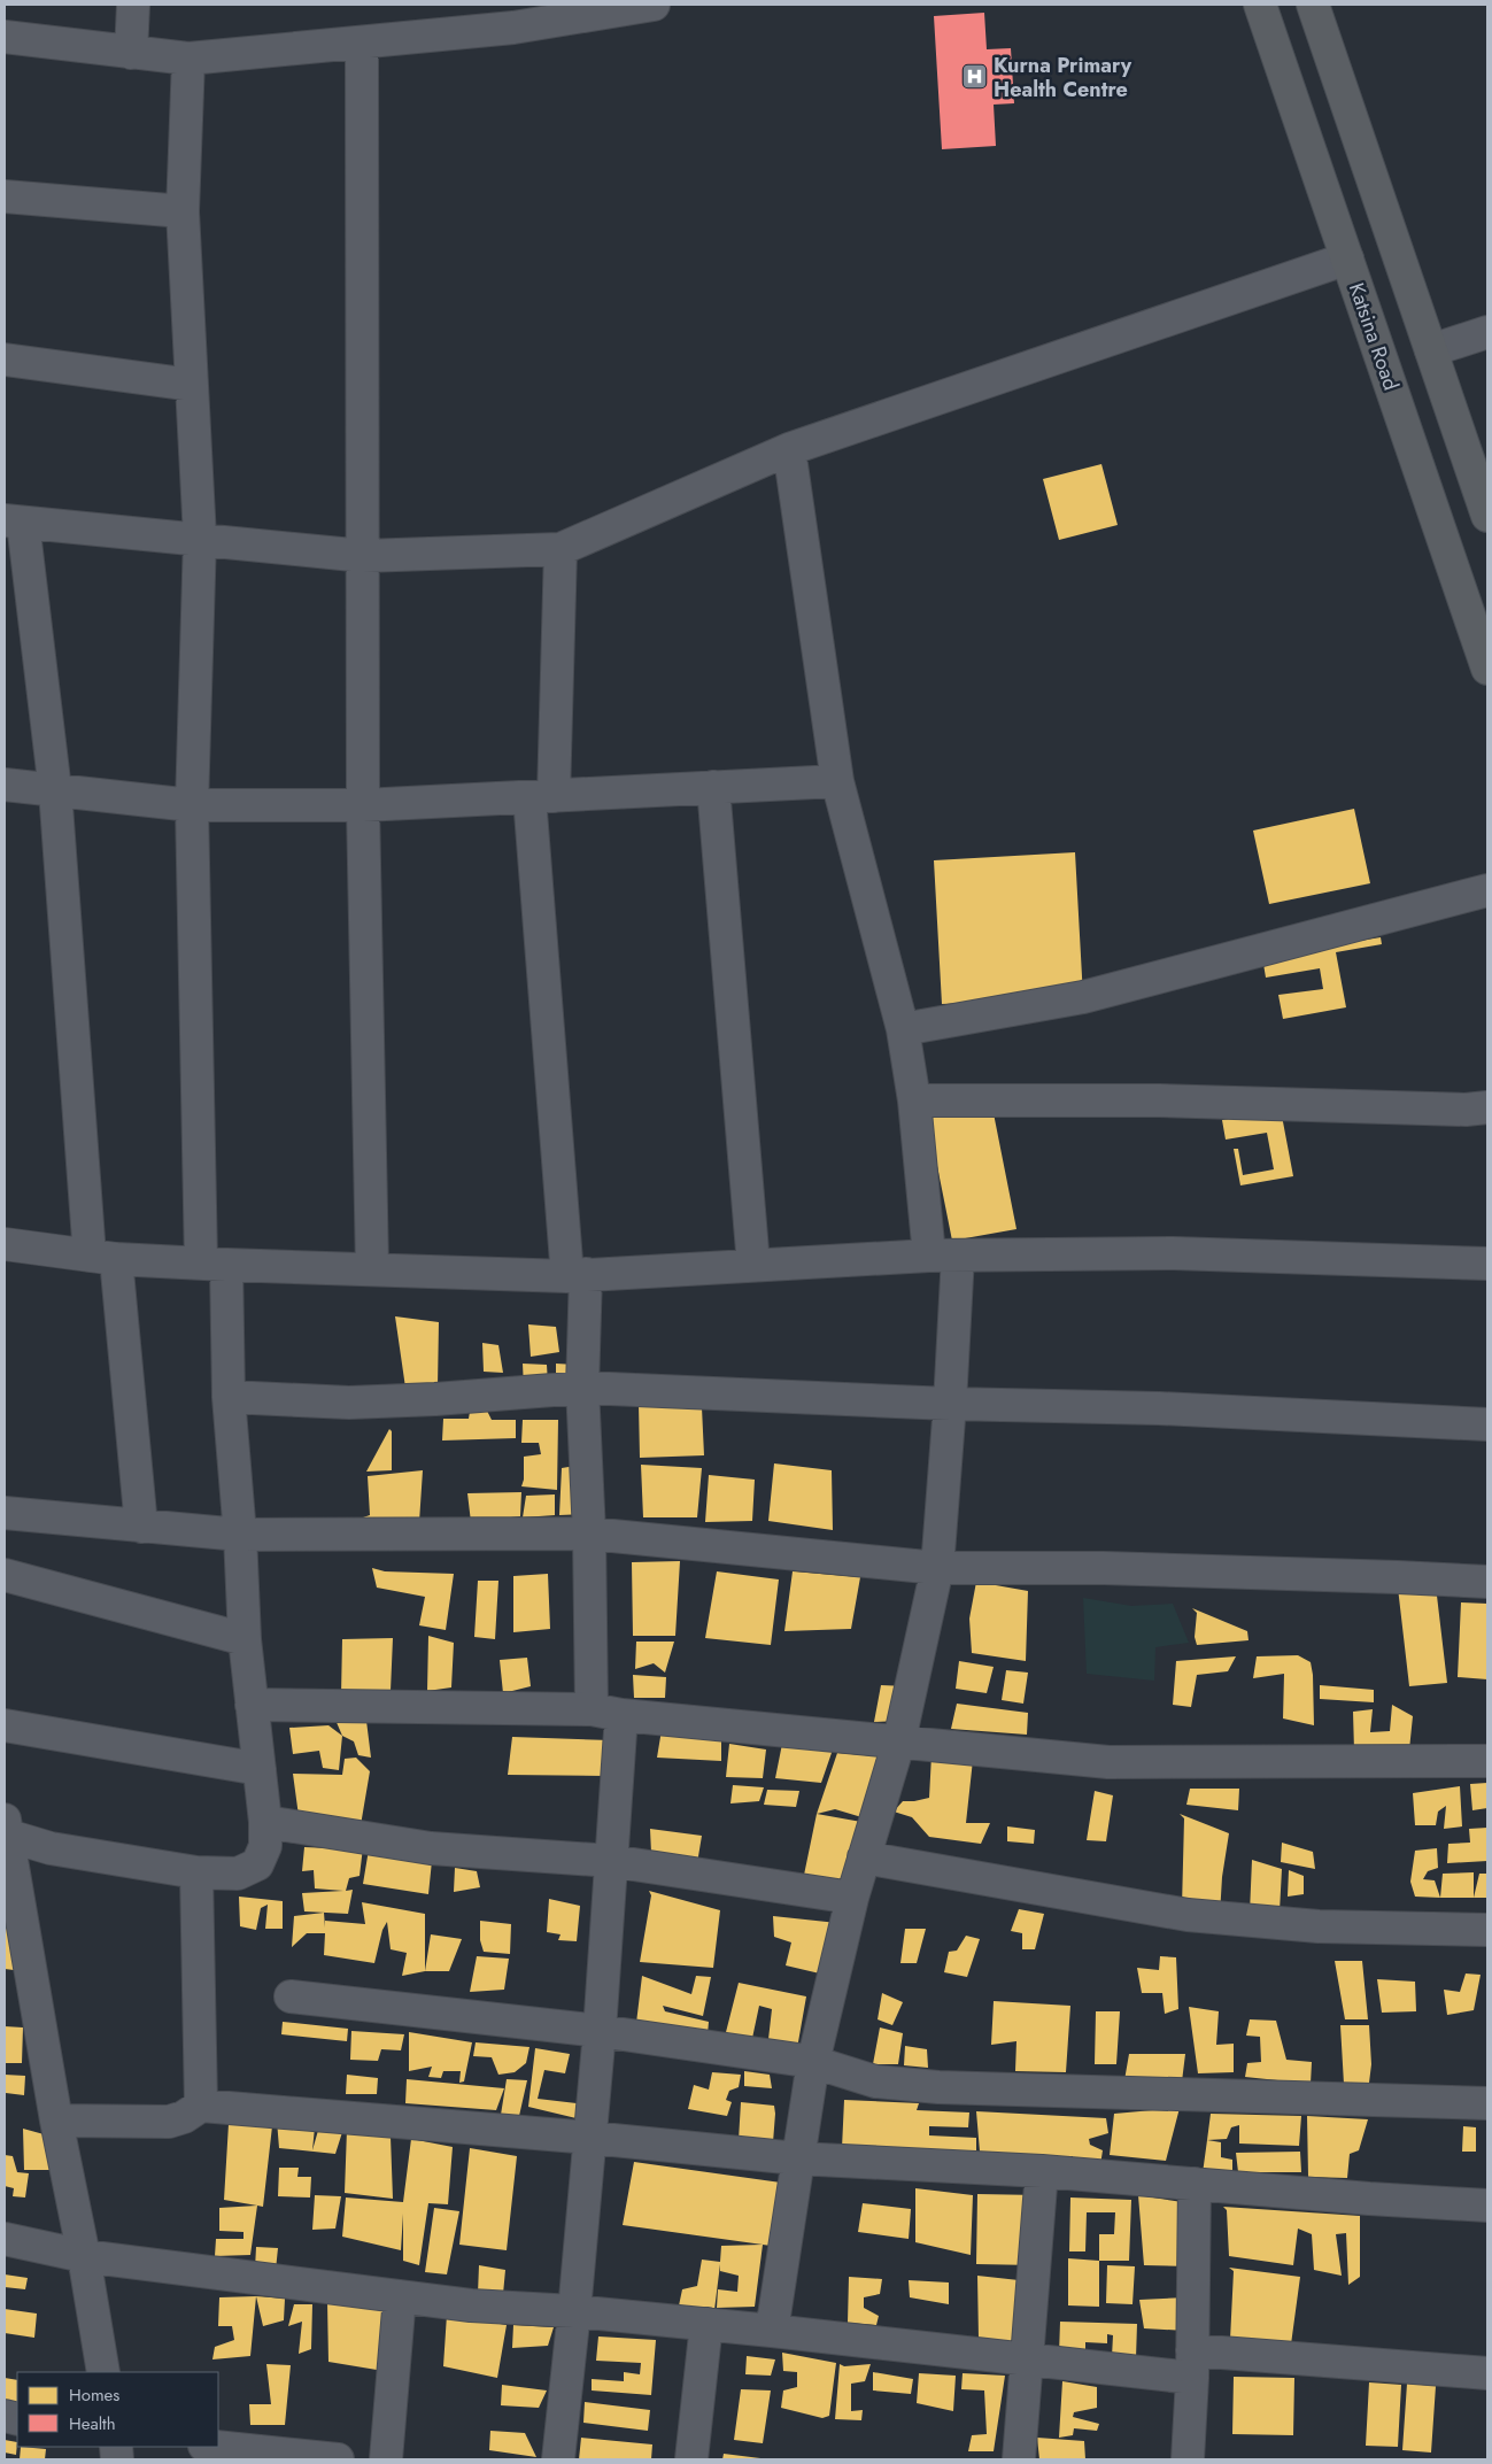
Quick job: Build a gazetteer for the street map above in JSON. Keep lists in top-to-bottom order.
{
  "streets": {
    "highway": ["Katsina Road"]
  },
  "places": {
    "hospital": ["Kurna Primary Health Centre"]
  },
  "legend": ["Homes", "Health"]
}
